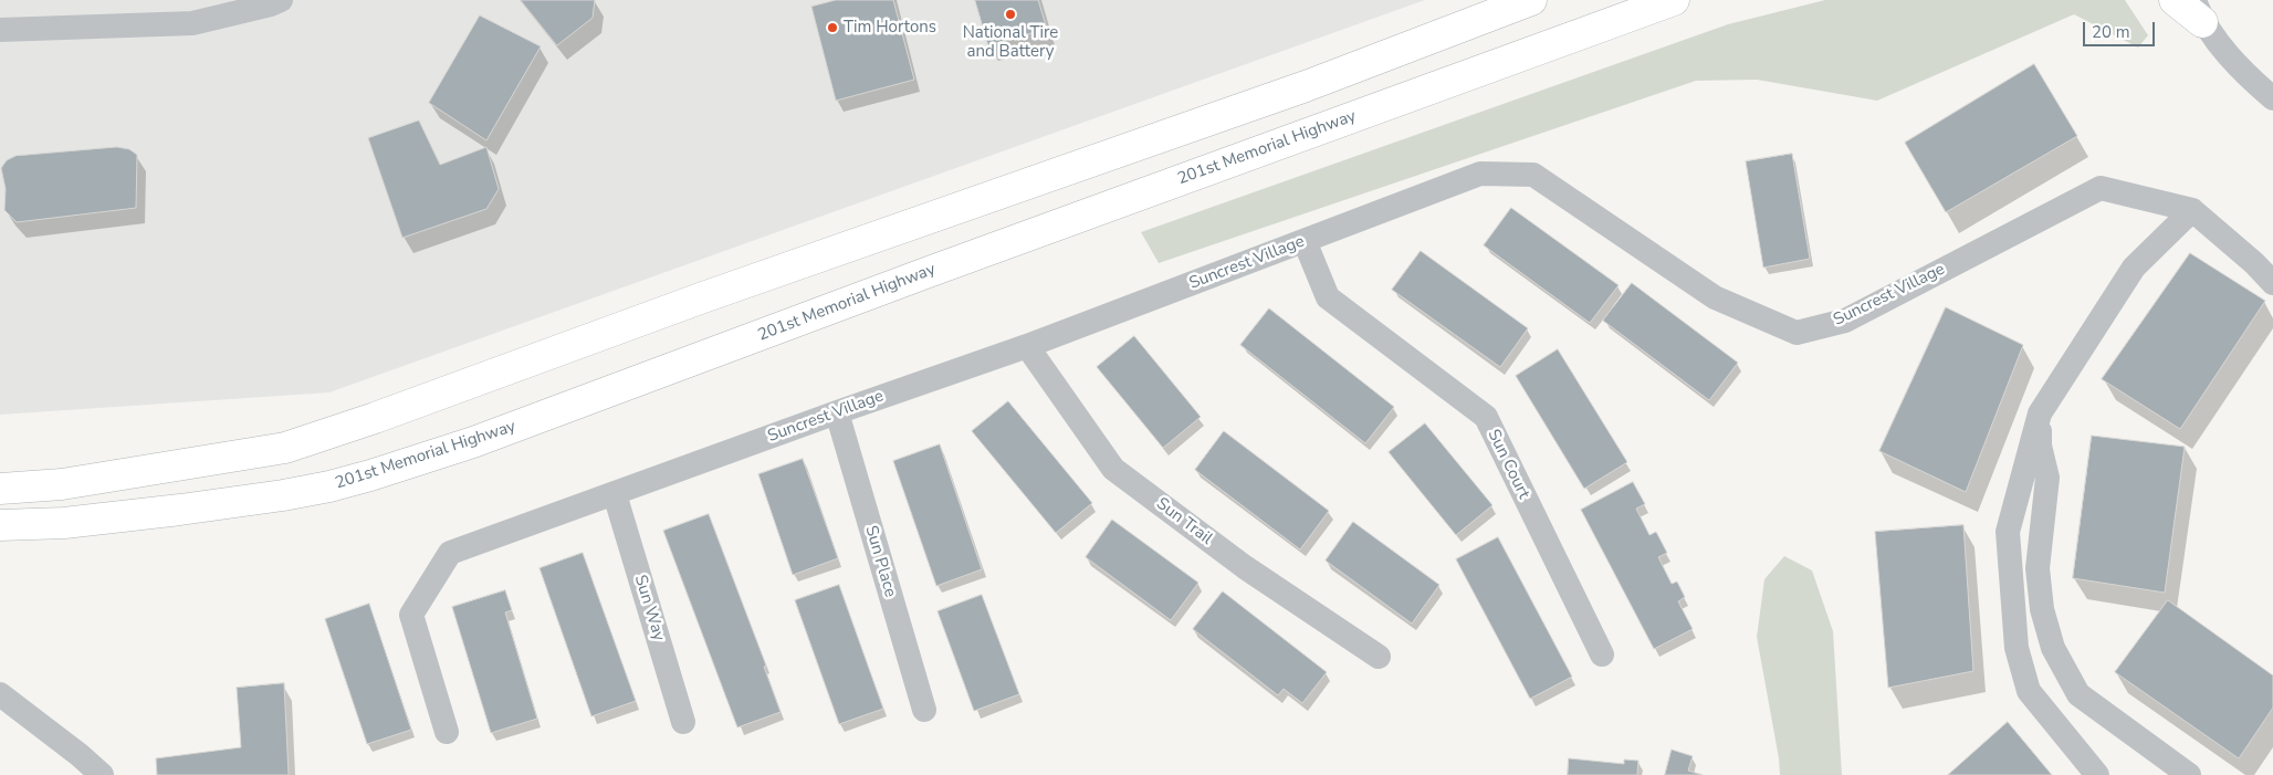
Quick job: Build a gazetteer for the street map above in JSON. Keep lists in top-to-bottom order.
{
  "streets": {
    "main road": ["201st Memorial Highway"],
    "street": [
      "Suncrest Village",
      "Sun Court",
      "Sun Trail",
      "Sun Place",
      "Sun Way"
    ]
  },
  "crossings": [
    ["Suncrest Village", "Sun Court"],
    ["Suncrest Village", "Sun Trail"],
    ["Suncrest Village", "Sun Place"],
    ["Suncrest Village", "Sun Way"]
  ],
  "places": ["National Tire and Battery", "Tim Hortons"],
  "scale_bar": "20 m"
}
